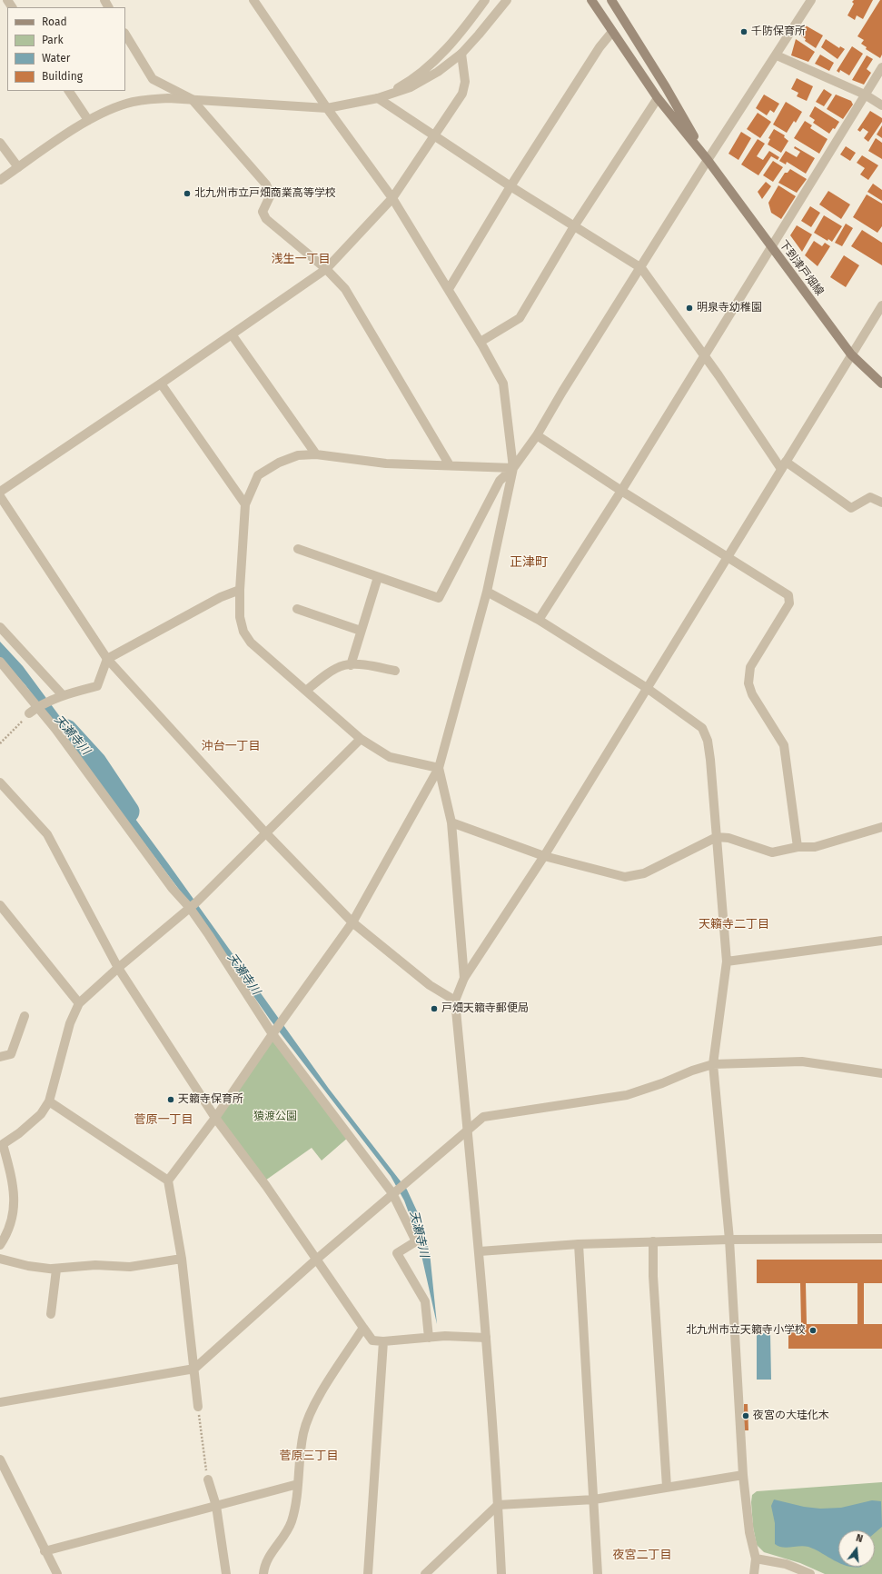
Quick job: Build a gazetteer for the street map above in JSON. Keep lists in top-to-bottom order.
{
  "streets": {
    "main road": ["下到津戸畑線"]
  },
  "districts": [
    "浅生一丁目",
    "正津町",
    "沖台一丁目",
    "天籟寺二丁目",
    "菅原一丁目",
    "菅原三丁目",
    "夜宮二丁目"
  ],
  "water": ["天瀬寺川"],
  "parks": ["猿渡公園"],
  "places": [
    "千防保育所",
    "北九州市立戸畑商業高等学校",
    "明泉寺幼稚園",
    "戸畑天籟寺郵便局",
    "天籟寺保育所",
    "北九州市立天籟寺小学校",
    "夜宮の大珪化木"
  ],
  "legend": [
    "Road",
    "Park",
    "Water",
    "Building"
  ],
  "north": "top"
}
